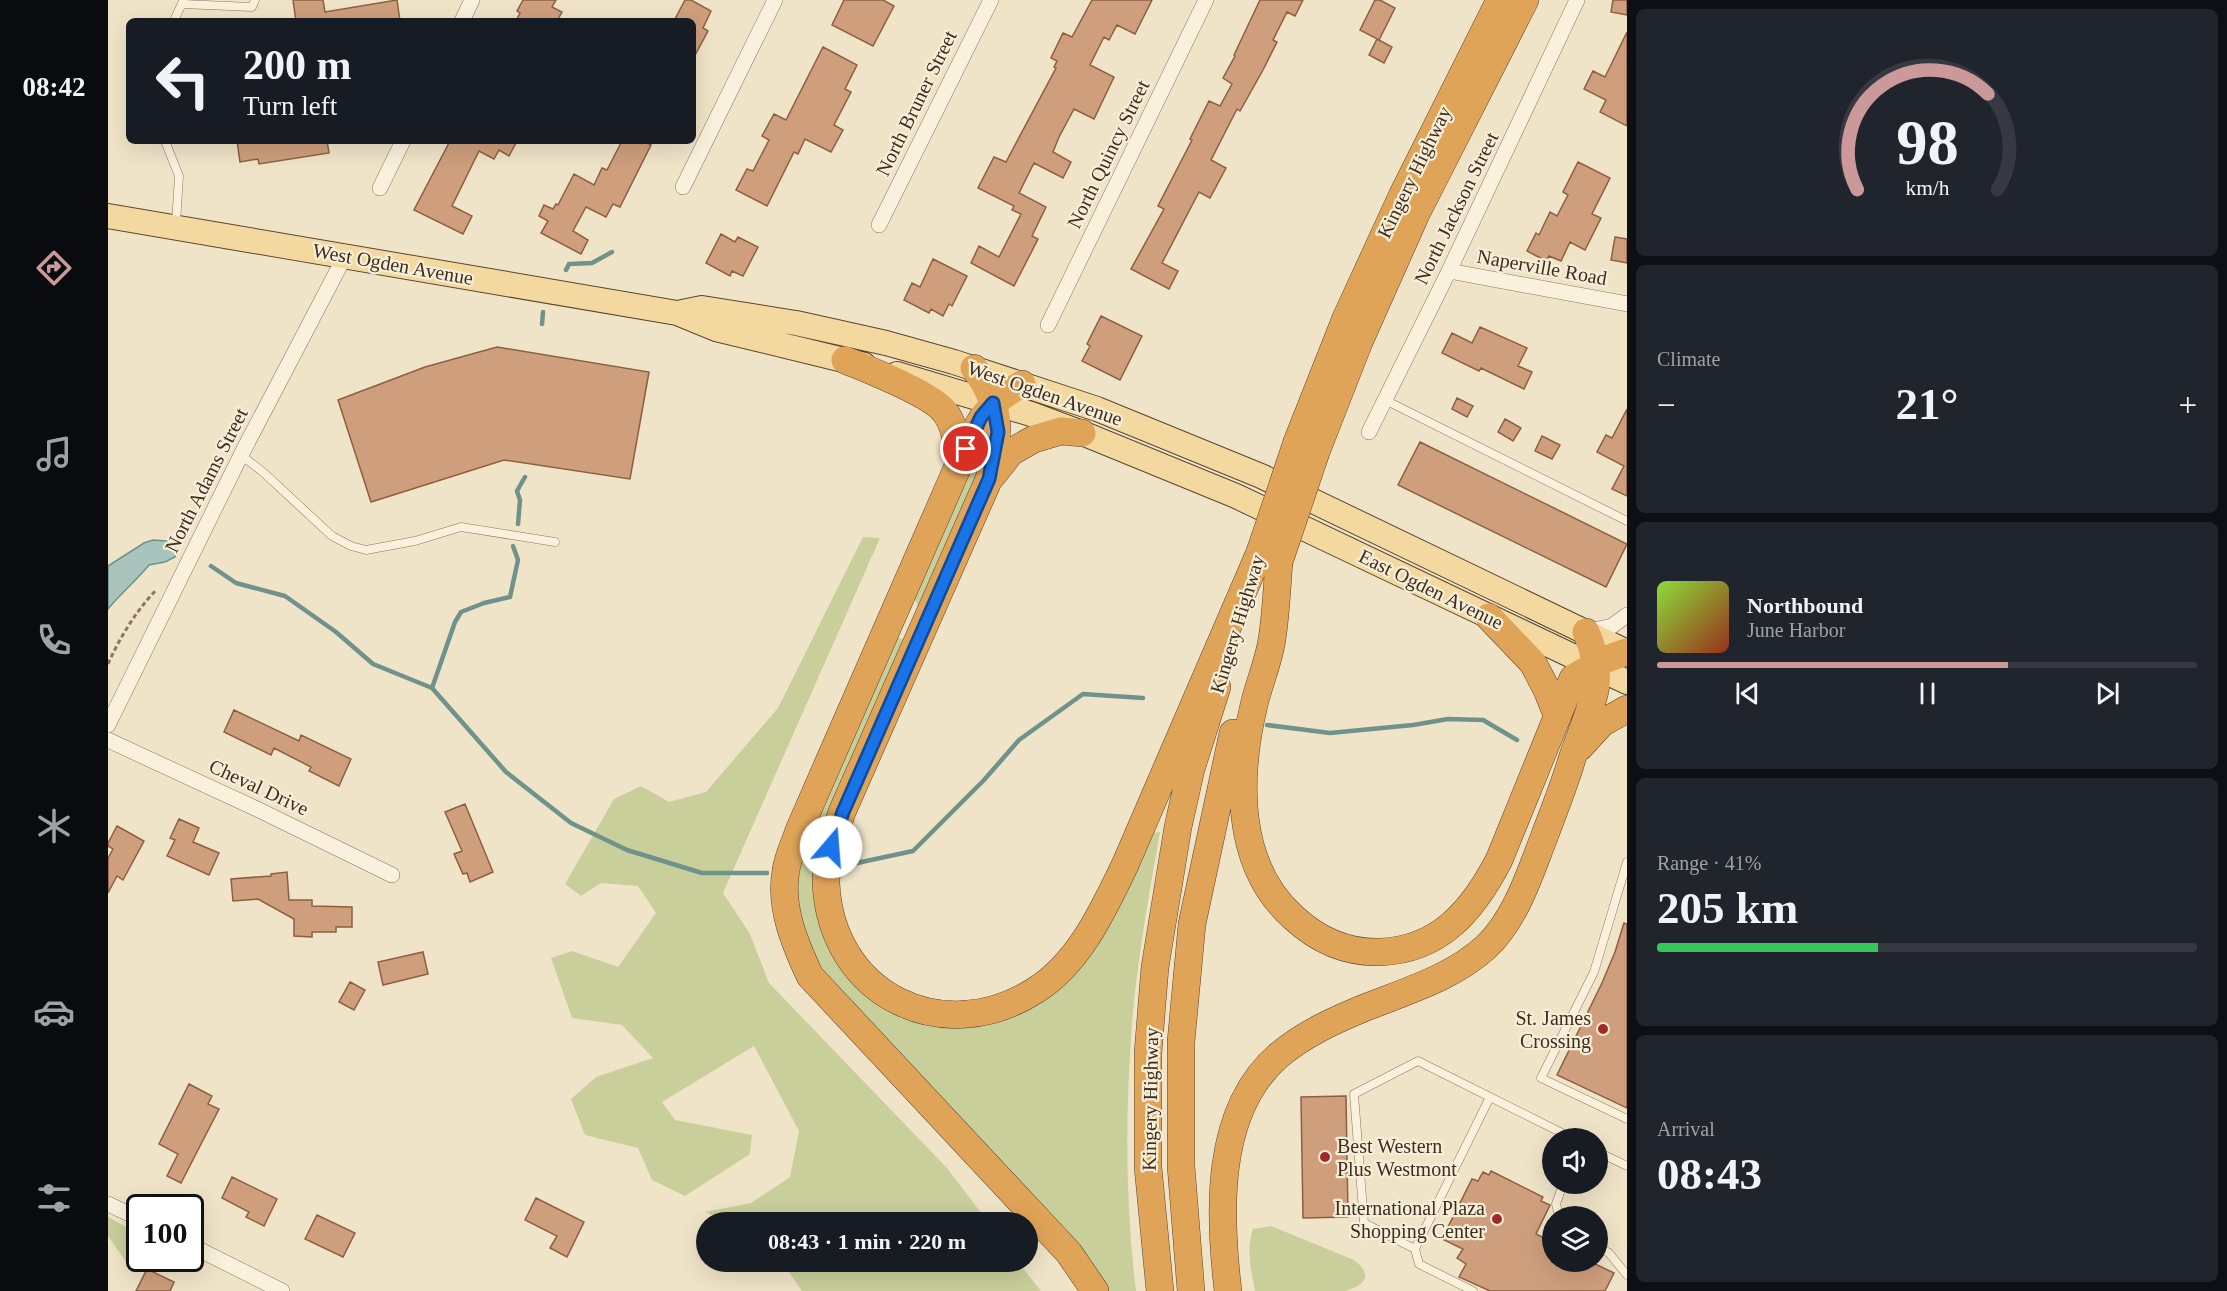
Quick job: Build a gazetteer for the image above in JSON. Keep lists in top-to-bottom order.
{
  "streets": {
    "highway": ["Kingery Highway"],
    "main road": ["West Ogden Avenue", "East Ogden Avenue"],
    "street": [
      "North Bruner Street",
      "North Quincy Street",
      "North Jackson Street",
      "Naperville Road",
      "North Adams Street",
      "Cheval Drive"
    ]
  },
  "crossings": [
    ["North Jackson Street", "Naperville Road"],
    ["West Ogden Avenue", "North Adams Street"],
    ["West Ogden Avenue", "East Ogden Avenue"]
  ],
  "places": ["St. James Crossing", "Best Western Plus Westmont", "International Plaza Shopping Center"],
  "page": {
    "tabs": "08:42",
    "turn": ["200 m", "Turn left"],
    "tile": [
      "Climate",
      ["Range · 41%", "205 km"],
      ["Arrival", "08:43"]
    ],
    "heat": ["−", "21°", "+"],
    "song": ["Northbound", "June Harbor"],
    "limit": "100",
    "trip": "08:43 · 1 min · 220 m",
    "gauge": ["98", "km/h"]
  }
}
